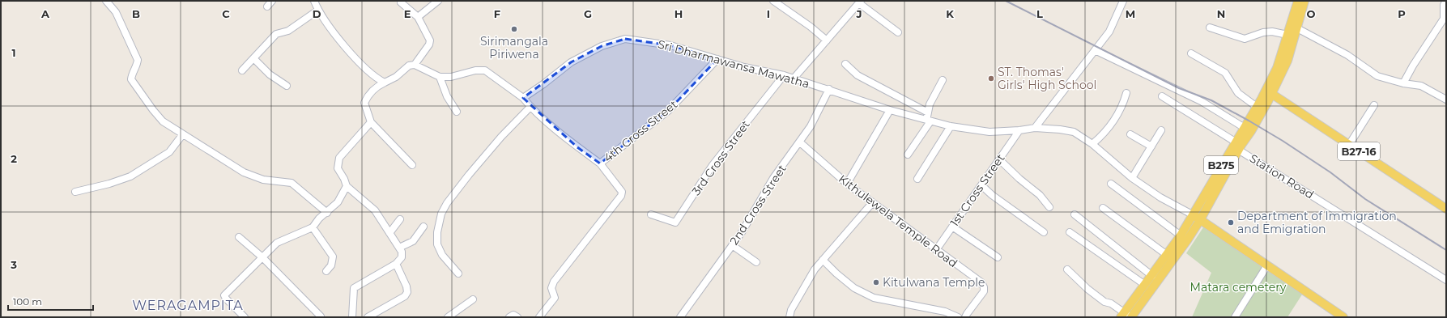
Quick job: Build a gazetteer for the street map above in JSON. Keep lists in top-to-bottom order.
{
  "streets": {
    "main road": ["B27-16", "B275"],
    "street": [
      "Sri Dharmawansa Mawatha",
      "4th Cross Street",
      "3rd Cross Street",
      "Station Road",
      "1st Cross Street",
      "2nd Cross Street",
      "Kithulewela Temple Road"
    ]
  },
  "crossings": [
    ["Sri Dharmawansa Mawatha", "4th Cross Street"],
    ["Sri Dharmawansa Mawatha", "3rd Cross Street"],
    ["Sri Dharmawansa Mawatha", "B275"],
    ["Sri Dharmawansa Mawatha", "1st Cross Street"],
    ["Sri Dharmawansa Mawatha", "2nd Cross Street"],
    ["B27-16", "B275"],
    ["B275", "Station Road"],
    ["1st Cross Street", "Kithulewela Temple Road"],
    ["2nd Cross Street", "Kithulewela Temple Road"]
  ],
  "districts": ["WERAGAMPITA"],
  "parks": ["Matara cemetery"],
  "places": [
    "Sirimangala Piriwena",
    "ST. Thomas' Girls' High School",
    "Department of Immigration and Emigration",
    "Kitulwana Temple"
  ],
  "scale_bar": "100 m",
  "grid": {
    "columns": [
      "A",
      "B",
      "C",
      "D",
      "E",
      "F",
      "G",
      "H",
      "I",
      "J",
      "K",
      "L",
      "M",
      "N",
      "O",
      "P"
    ],
    "rows": ["1", "2", "3"]
  }
}
